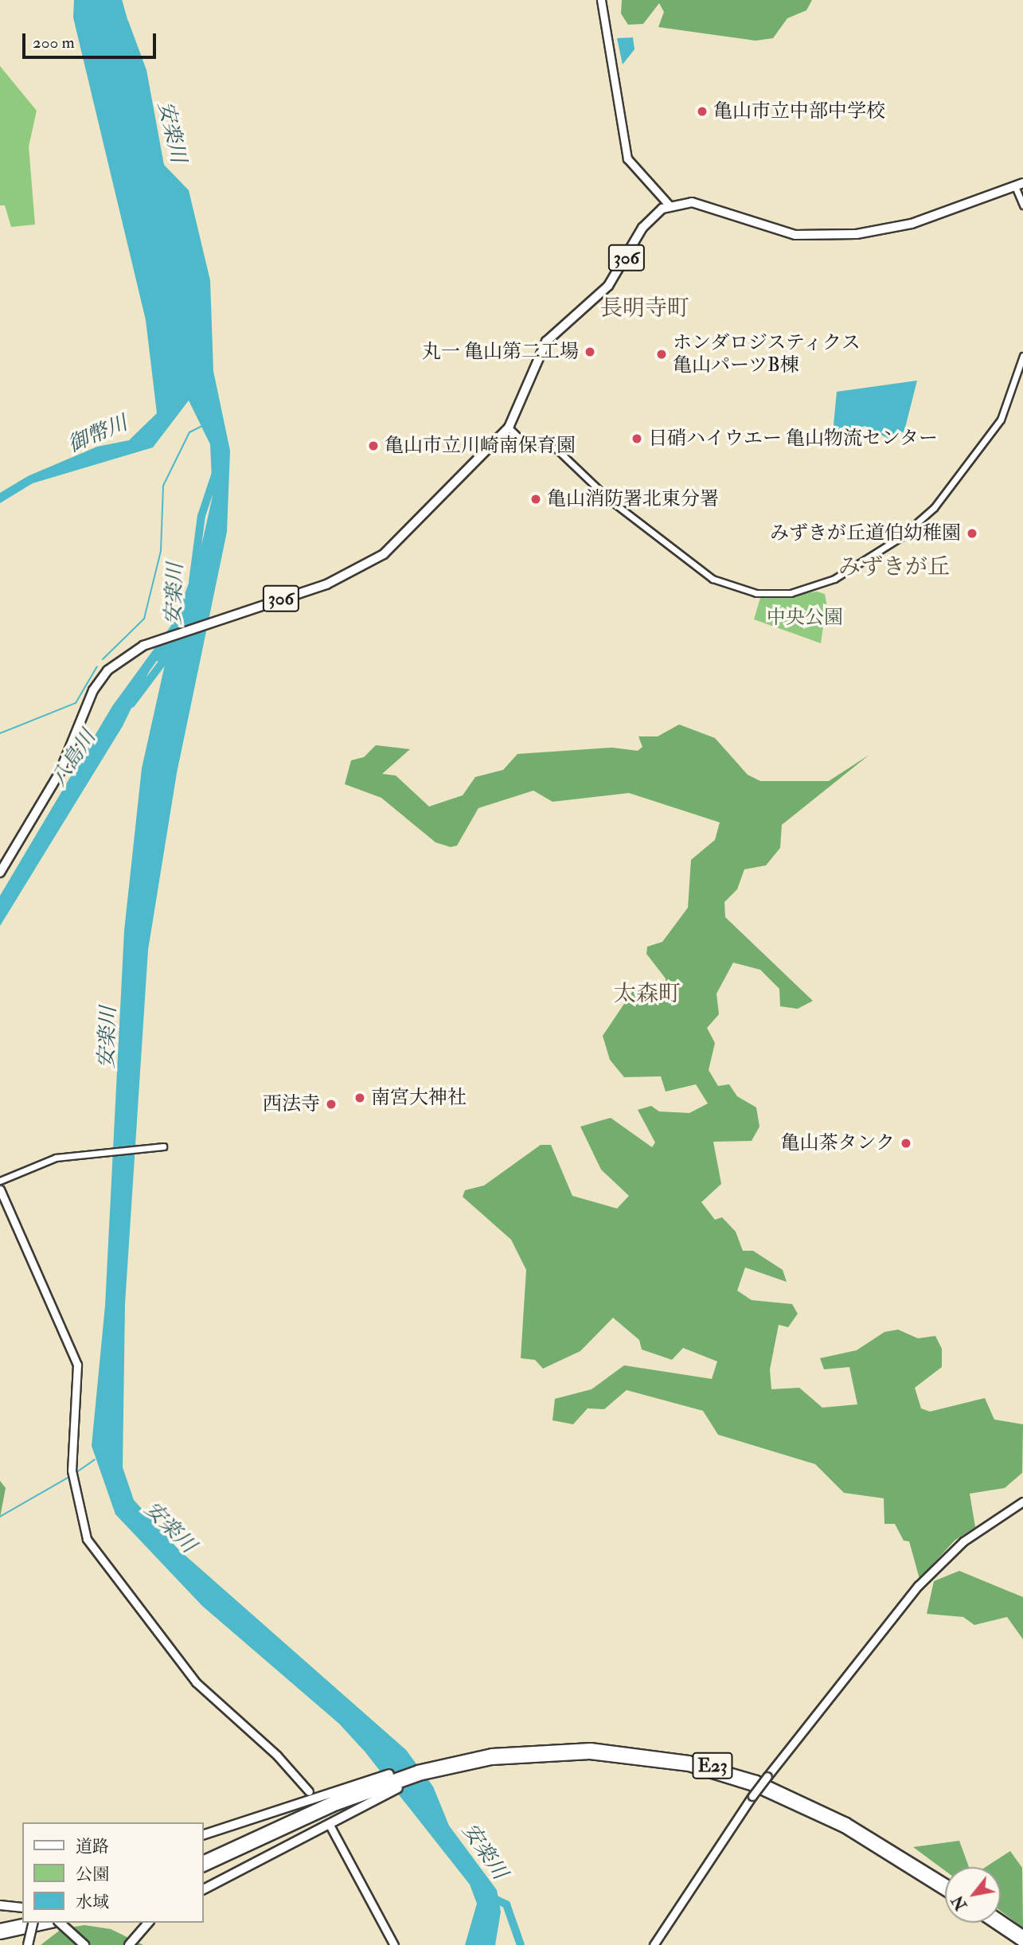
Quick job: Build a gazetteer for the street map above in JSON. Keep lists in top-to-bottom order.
{
  "streets": {
    "highway": ["306", "E23"]
  },
  "districts": ["長明寺町", "みずきが丘", "太森町"],
  "water": ["安楽川", "御幣川", "八島川"],
  "parks": ["中央公園"],
  "places": [
    "亀山市立中部中学校",
    "丸一 亀山第二工場",
    "ホンダロジスティクス 亀山パーツB棟",
    "日硝ハイウエー 亀山物流センター",
    "亀山市立川崎南保育園",
    "亀山消防署北東分署",
    "みずきが丘道伯幼稚園",
    "南宮大神社",
    "西法寺",
    "亀山茶タンク"
  ],
  "legend": ["道路", "公園", "水域"],
  "scale_bar": "200 m",
  "north": "bottom left"
}
